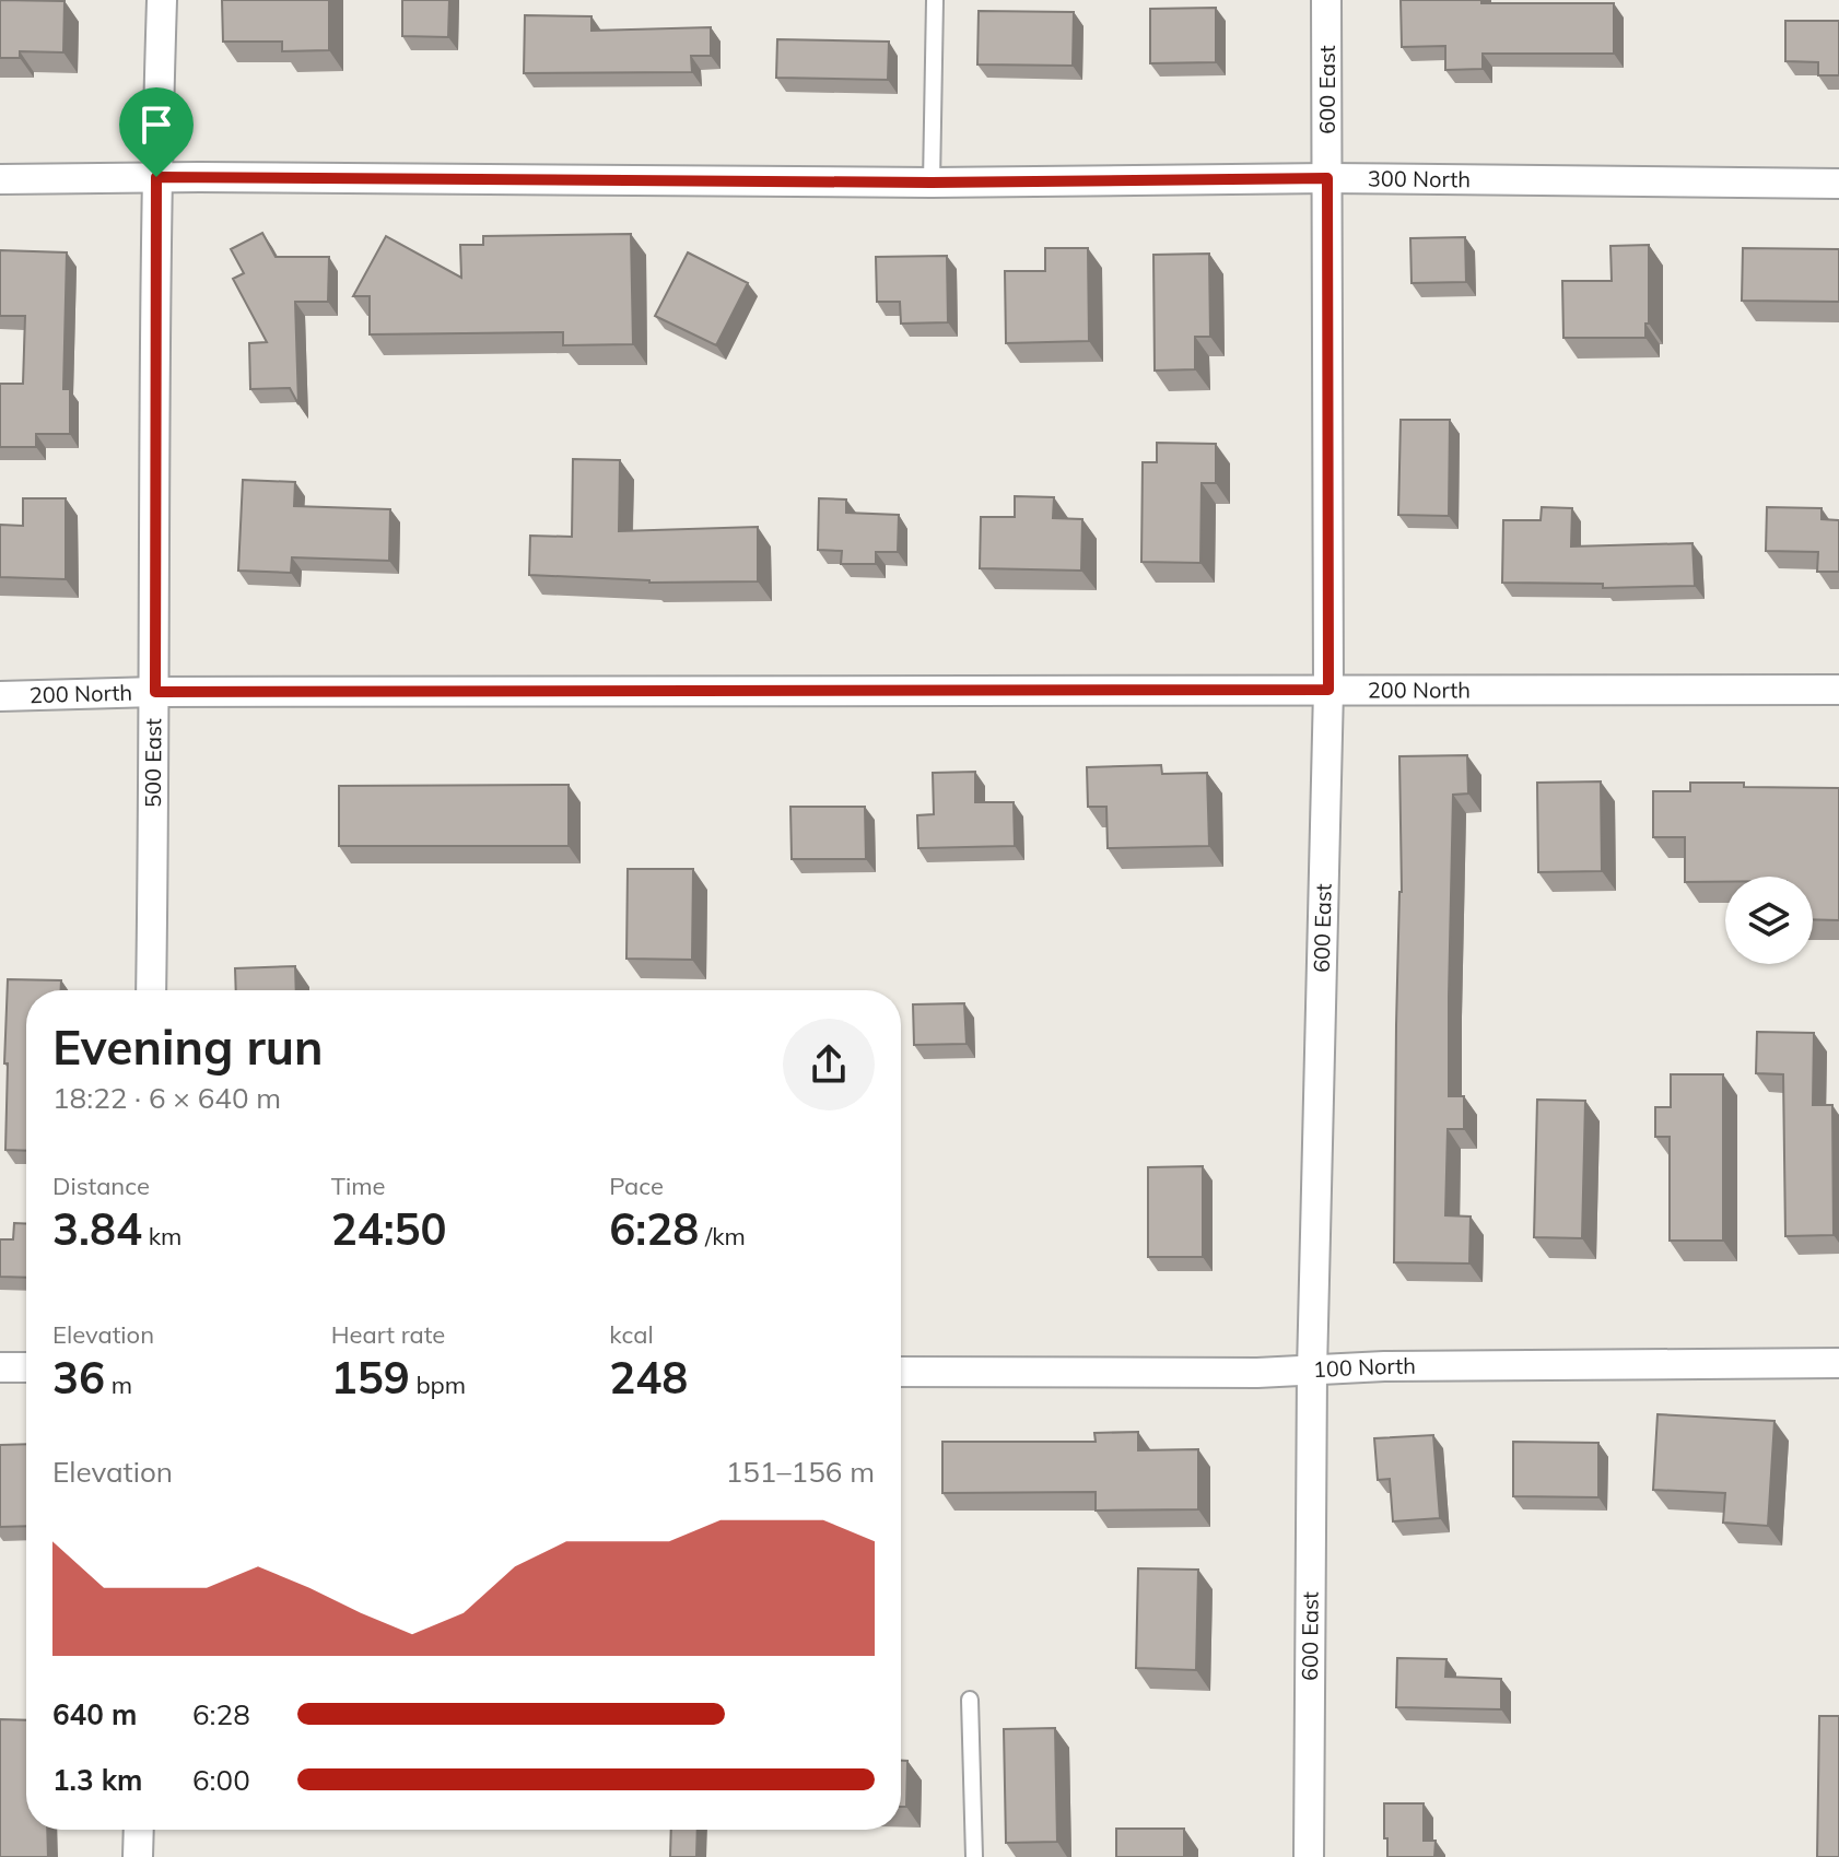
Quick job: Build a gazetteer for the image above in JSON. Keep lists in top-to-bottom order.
{
  "streets": {
    "street": [
      "600 East",
      "300 North",
      "200 North",
      "500 East",
      "100 North"
    ]
  },
  "crossings": [
    ["600 East", "300 North"],
    ["600 East", "200 North"],
    ["600 East", "100 North"],
    ["300 North", "500 East"],
    ["200 North", "500 East"]
  ],
  "page": {
    "heading": ["Evening run", "18:22 · 6 × 640 m"],
    "stats": [
      ["Distance", "3.84 km"],
      ["Time", "24:50"],
      ["Pace", "6:28 /km"],
      ["Elevation", "36 m"],
      ["Heart rate", "159 bpm"],
      ["kcal", "248"]
    ],
    "chart": ["Elevation", "151–156 m"],
    "list": [
      {
        "name": "640 m",
        "note": "6:28"
      },
      {
        "name": "1.3 km",
        "note": "6:00"
      }
    ]
  }
}
